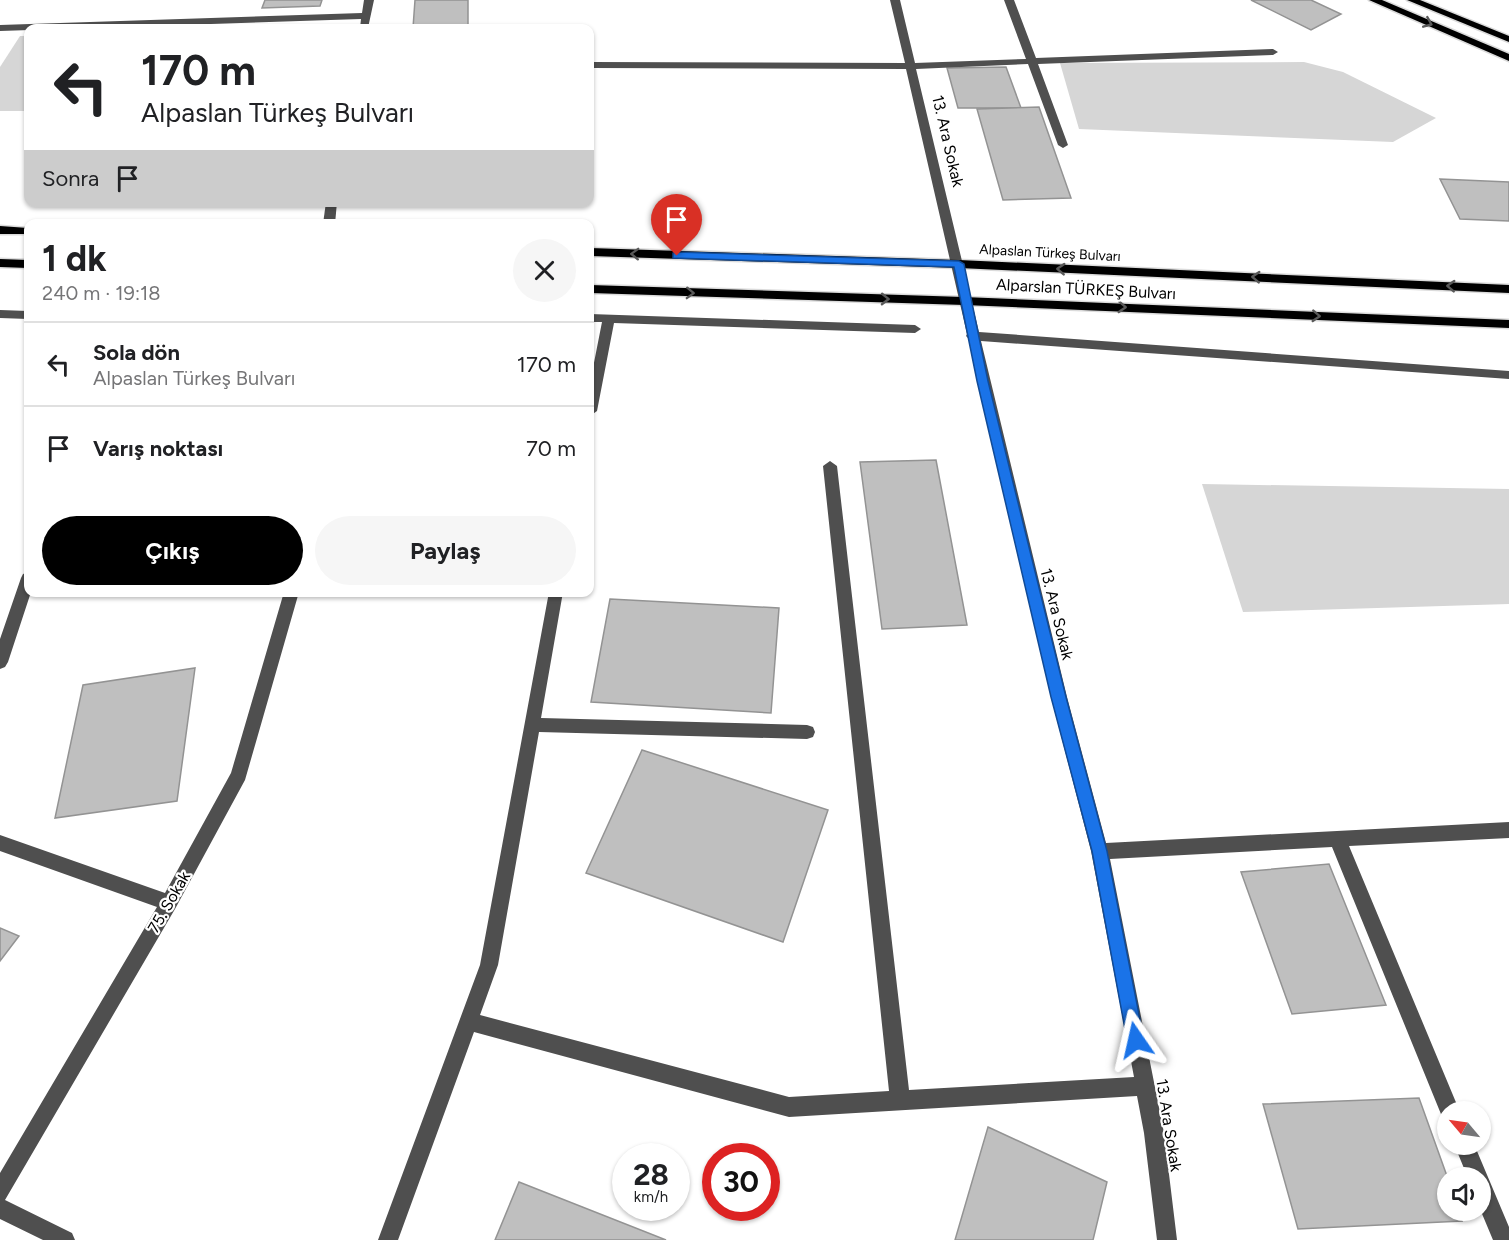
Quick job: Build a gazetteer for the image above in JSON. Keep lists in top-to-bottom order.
{
  "streets": {
    "main road": ["Alpaslan Türkeş Bulvarı", "Alparslan TÜRKEŞ Bulvarı"],
    "street": ["13. Ara Sokak", "75. Sokak"]
  },
  "crossings": [
    ["13. Ara Sokak", "Alpaslan Türkeş Bulvarı"],
    ["13. Ara Sokak", "Alparslan TÜRKEŞ Bulvarı"]
  ],
  "one_way": ["Alpaslan Türkeş Bulvarı", "Alparslan TÜRKEŞ Bulvarı"],
  "north": "top left",
  "page": {
    "turn": ["170 m", "Alpaslan Türkeş Bulvarı"],
    "then": "Sonra",
    "heading": ["1 dk", "240 m · 19:18"],
    "list": [
      {
        "name": "Sola dön",
        "note": "Alpaslan Türkeş Bulvarı",
        "value": "170 m"
      },
      {
        "name": "Varış noktası",
        "value": "70 m"
      }
    ],
    "buttons": ["Çıkış", "Paylaş"],
    "speed": "28 km/h",
    "limit": "30"
  }
}
